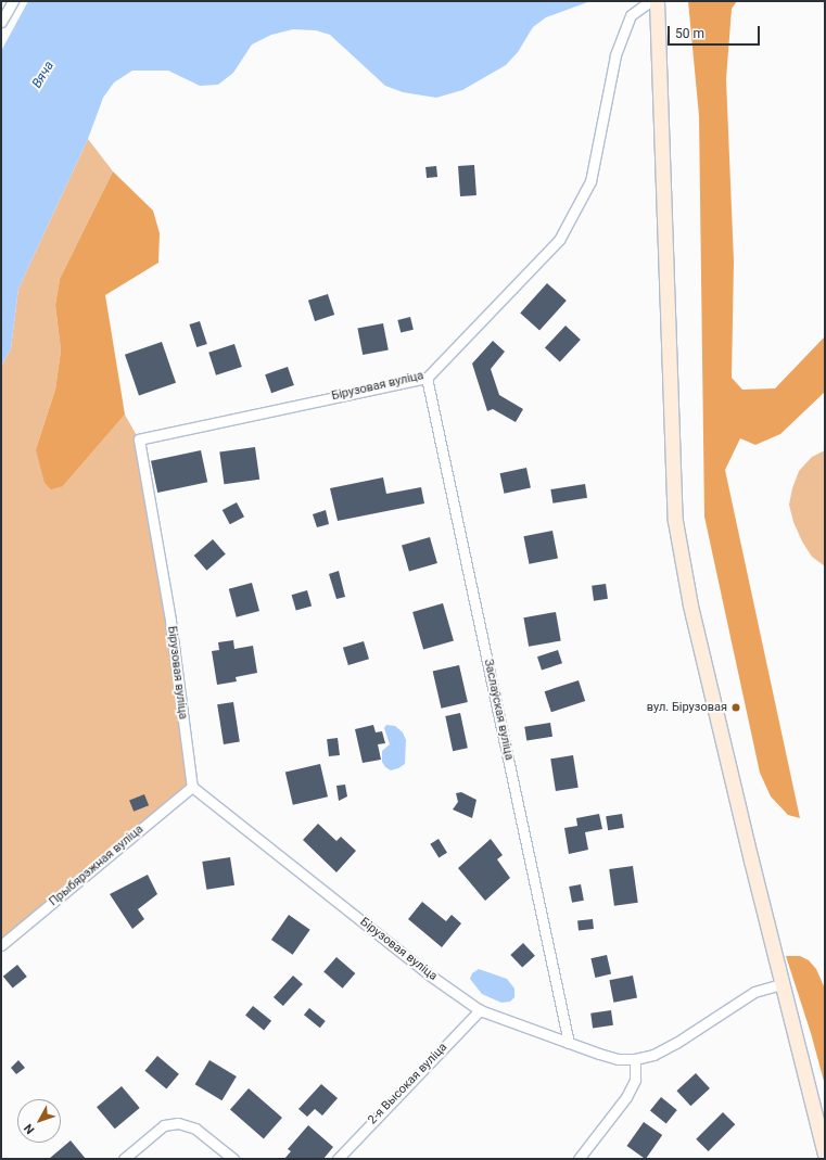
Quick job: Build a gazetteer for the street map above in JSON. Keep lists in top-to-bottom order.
{
  "streets": {
    "street": [
      "Бірузовая вуліца",
      "Заслаўская вуліца",
      "Прыбярэжная вуліца",
      "2-я Высокая вуліца"
    ]
  },
  "crossings": [
    ["Бірузовая вуліца", "Заслаўская вуліца"],
    ["Бірузовая вуліца", "Прыбярэжная вуліца"],
    ["Бірузовая вуліца", "2-я Высокая вуліца"]
  ],
  "water": ["Вяча"],
  "places": ["вул. Бірузовая"],
  "scale_bar": "50 m",
  "north": "bottom left"
}
